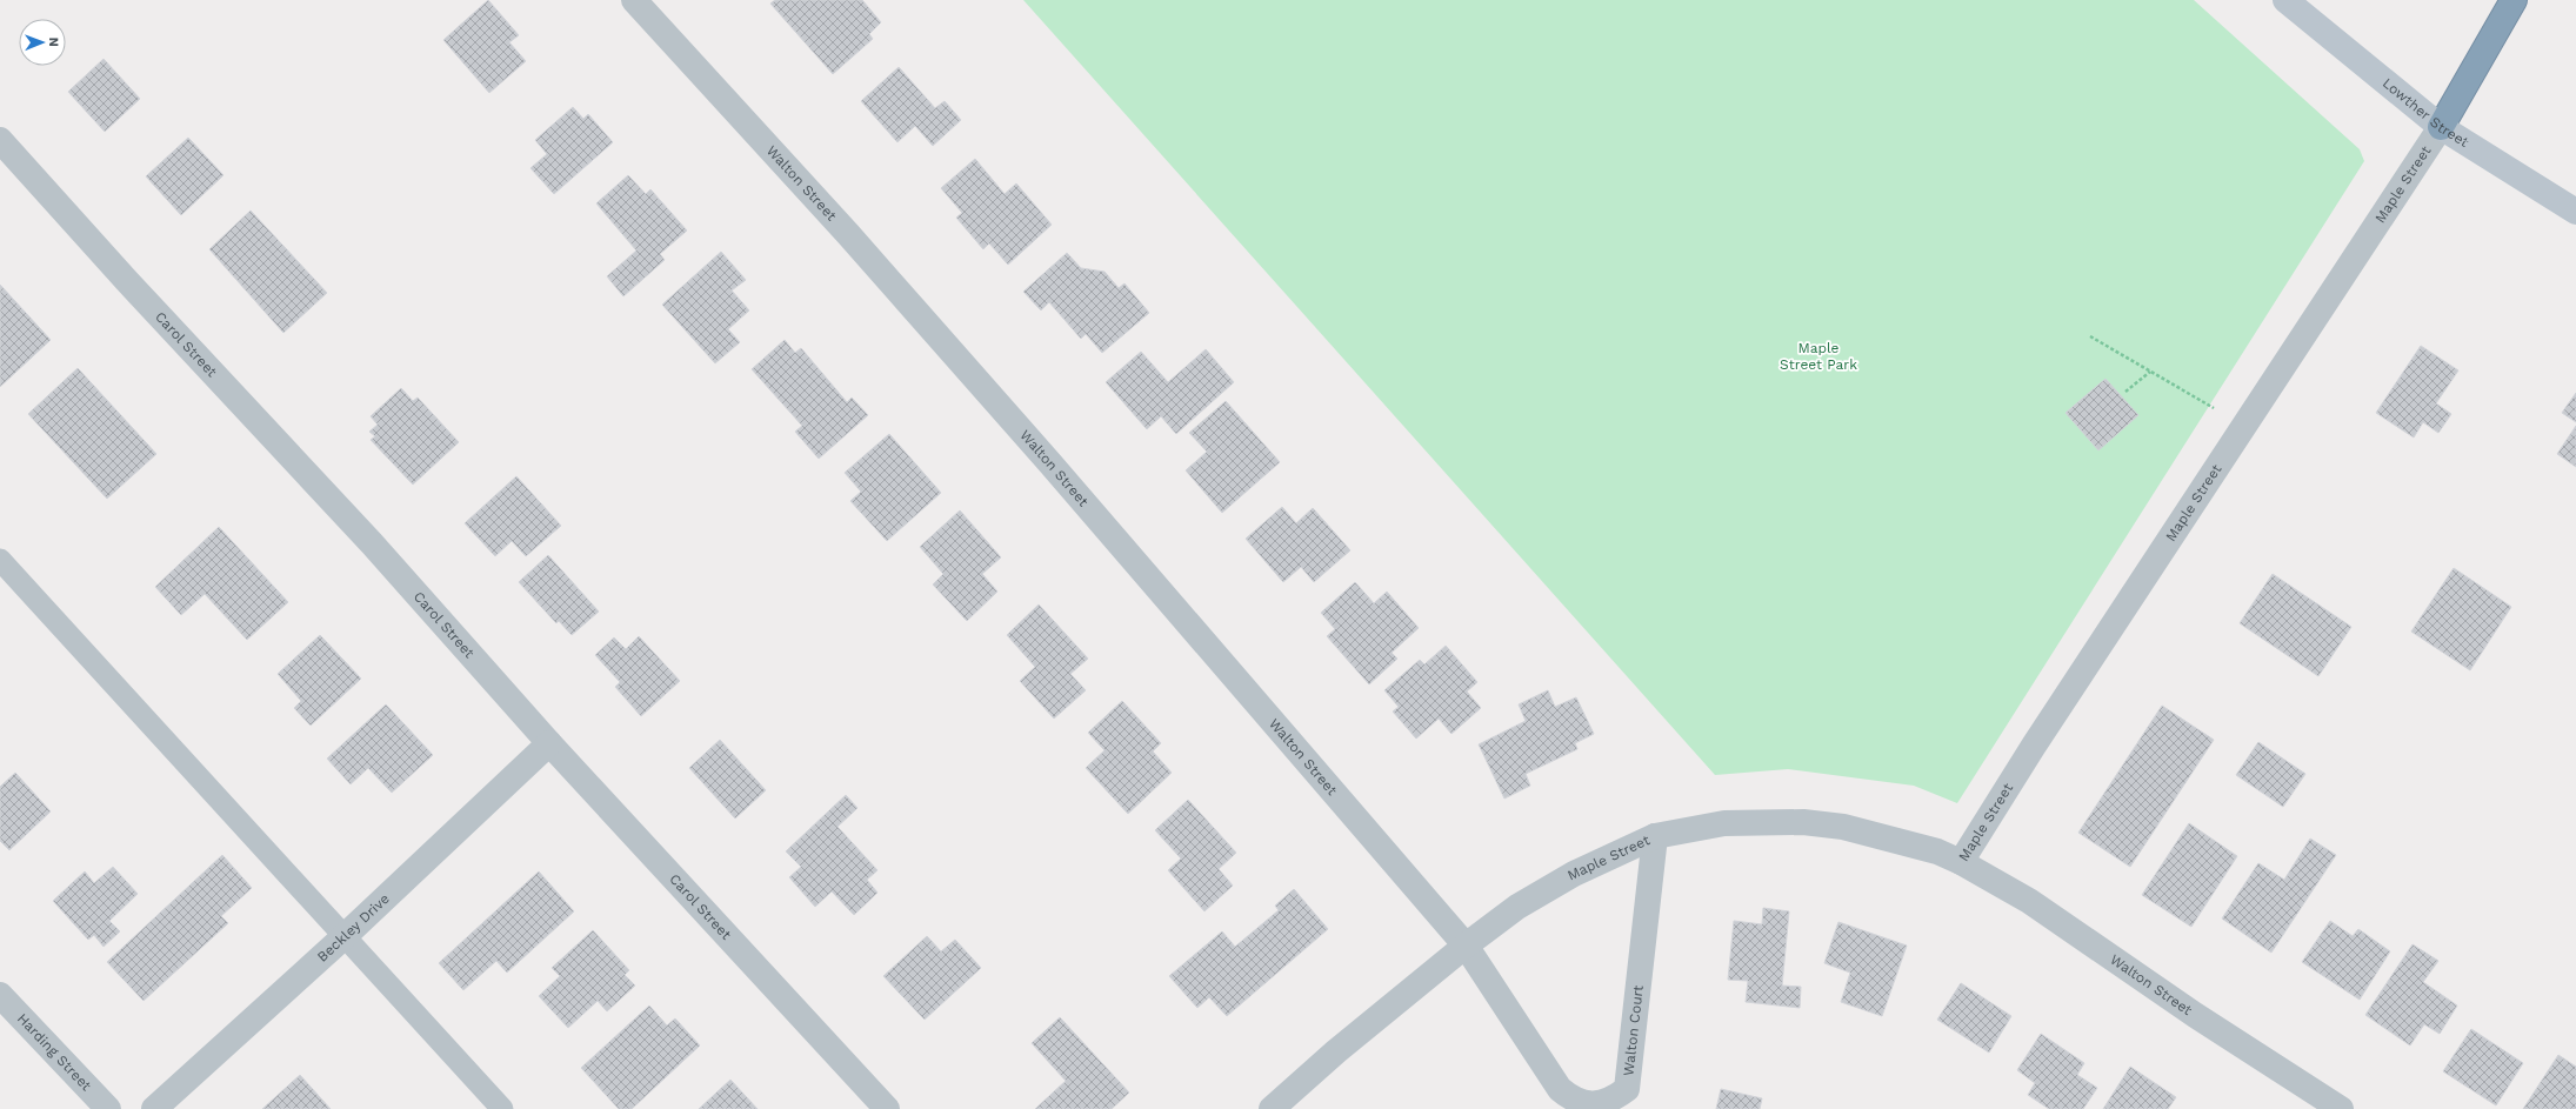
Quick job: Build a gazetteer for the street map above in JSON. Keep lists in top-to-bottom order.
{
  "streets": {
    "main road": ["Lowther Street"],
    "street": [
      "Walton Street",
      "Maple Street",
      "Carol Street",
      "Beckley Drive",
      "Walton Court",
      "Harding Street"
    ]
  },
  "crossings": [
    ["Lowther Street", "Maple Street"],
    ["Walton Street", "Maple Street"],
    ["Walton Street", "Walton Court"],
    ["Maple Street", "Walton Court"],
    ["Carol Street", "Beckley Drive"]
  ],
  "parks": ["Maple Street Park"],
  "north": "right"
}
